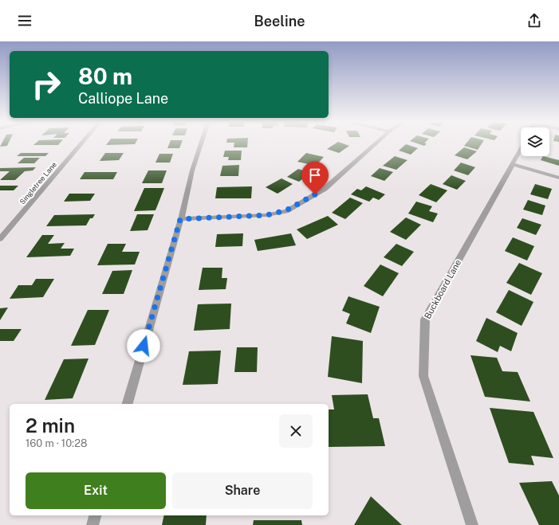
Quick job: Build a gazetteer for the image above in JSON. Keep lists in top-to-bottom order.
{
  "streets": {
    "street": ["Singletree Lane", "Buckboard Lane"]
  },
  "page": {
    "header": "Beeline",
    "turn": ["80 m", "Calliope Lane"],
    "heading": ["2 min", "160 m · 10:28"],
    "buttons": ["Exit", "Share"]
  }
}
